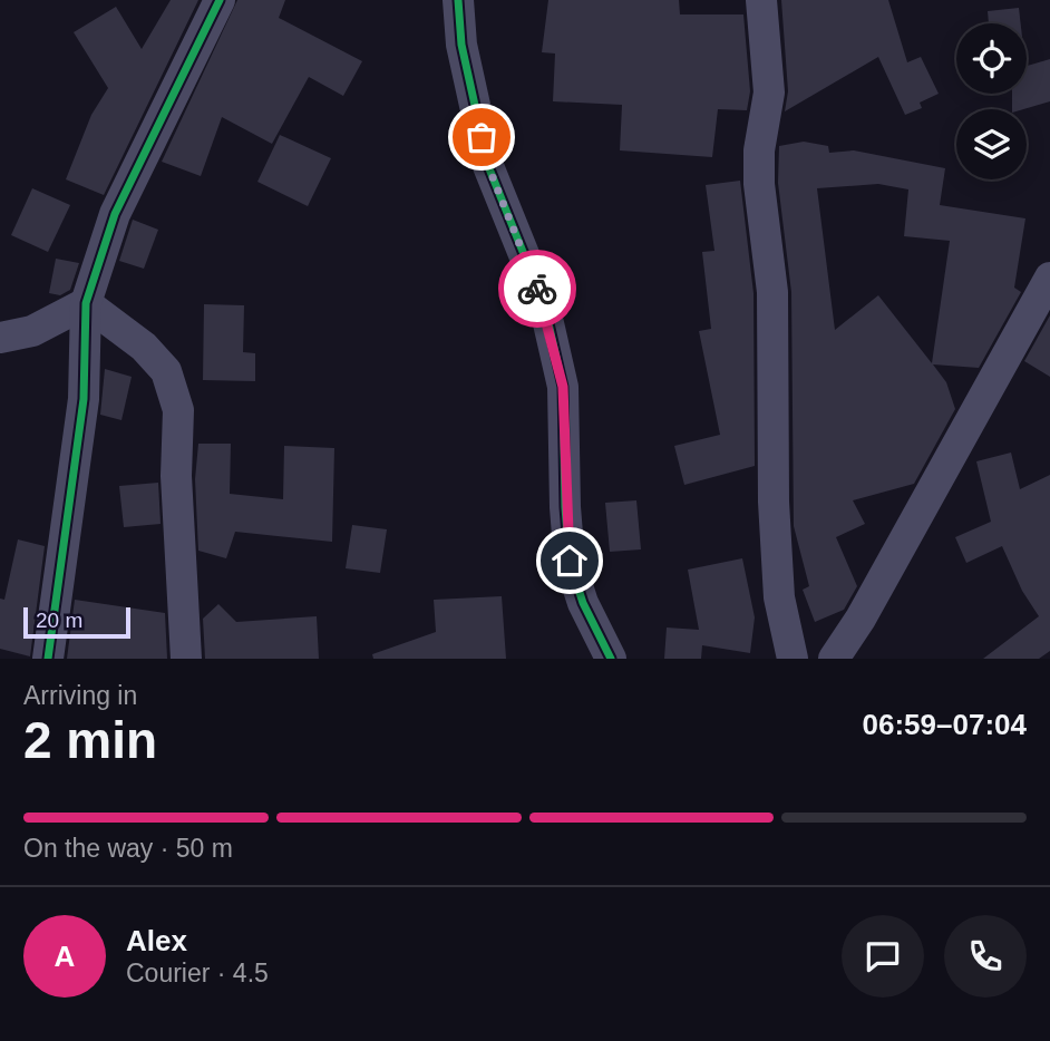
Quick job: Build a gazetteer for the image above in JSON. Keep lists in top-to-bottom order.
{
  "scale_bar": "20 m",
  "page": {
    "scale": "20 m",
    "heading": ["2 min", "Arriving in", "06:59–07:04"],
    "panel": ["Alex", "Courier · 4.5"],
    "bar": "On the way · 50 m",
    "round": "A"
  }
}
